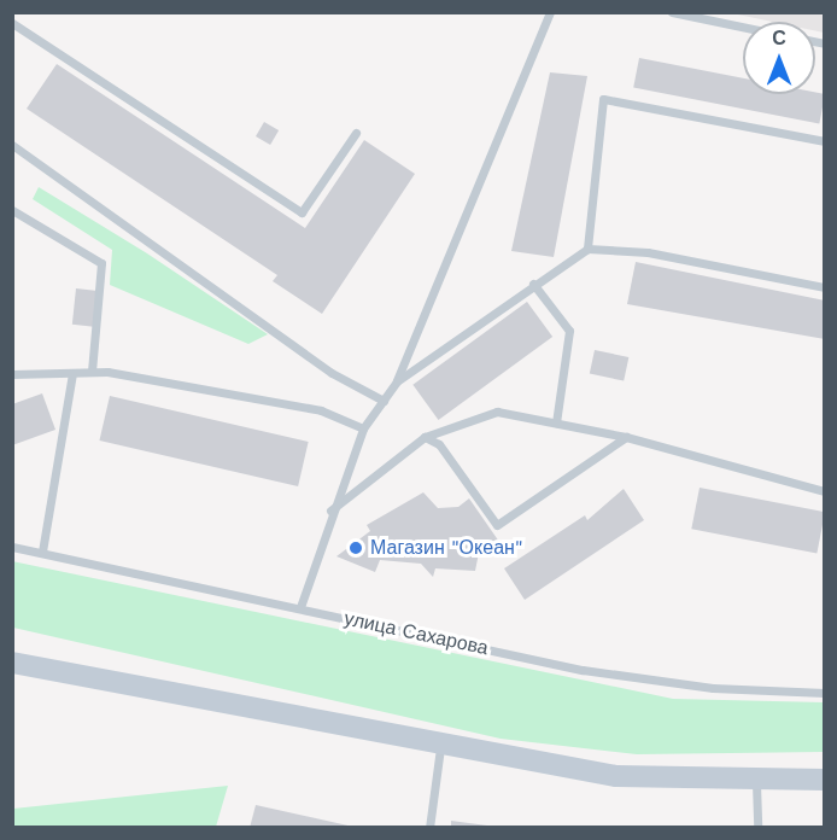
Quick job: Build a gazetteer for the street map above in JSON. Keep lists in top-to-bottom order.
{
  "streets": {
    "lane": ["улица Сахарова"]
  },
  "places": ["Магазин \"Океан\""],
  "north": "top"
}
